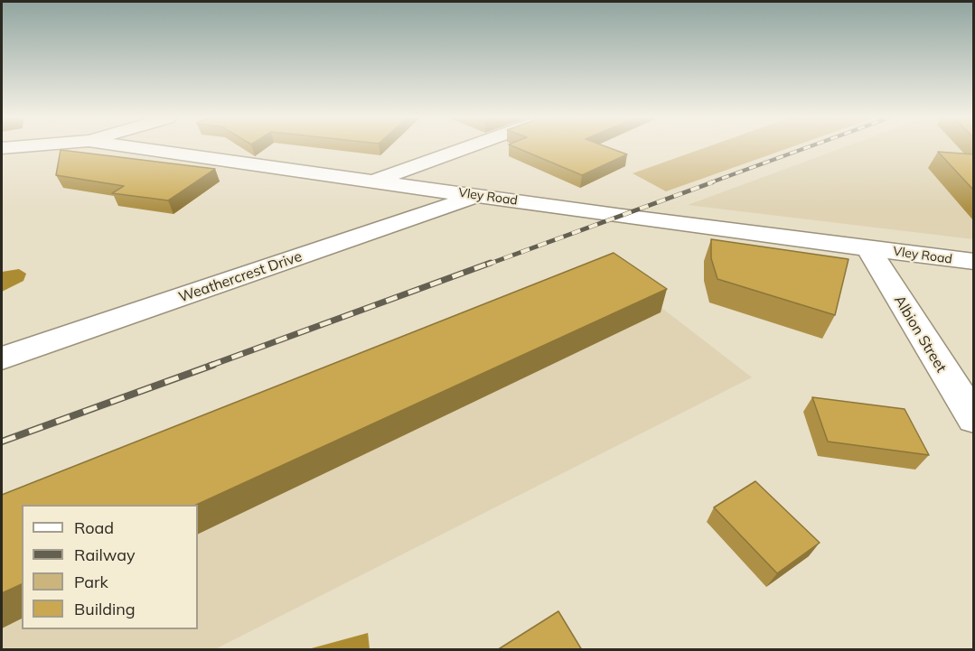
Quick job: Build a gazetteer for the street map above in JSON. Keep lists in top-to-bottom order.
{
  "streets": {
    "street": ["Vley Road", "Weathercrest Drive", "Albion Street"]
  },
  "crossings": [
    ["Vley Road", "Weathercrest Drive"],
    ["Vley Road", "Albion Street"]
  ],
  "legend": [
    "Road",
    "Railway",
    "Park",
    "Building"
  ]
}
